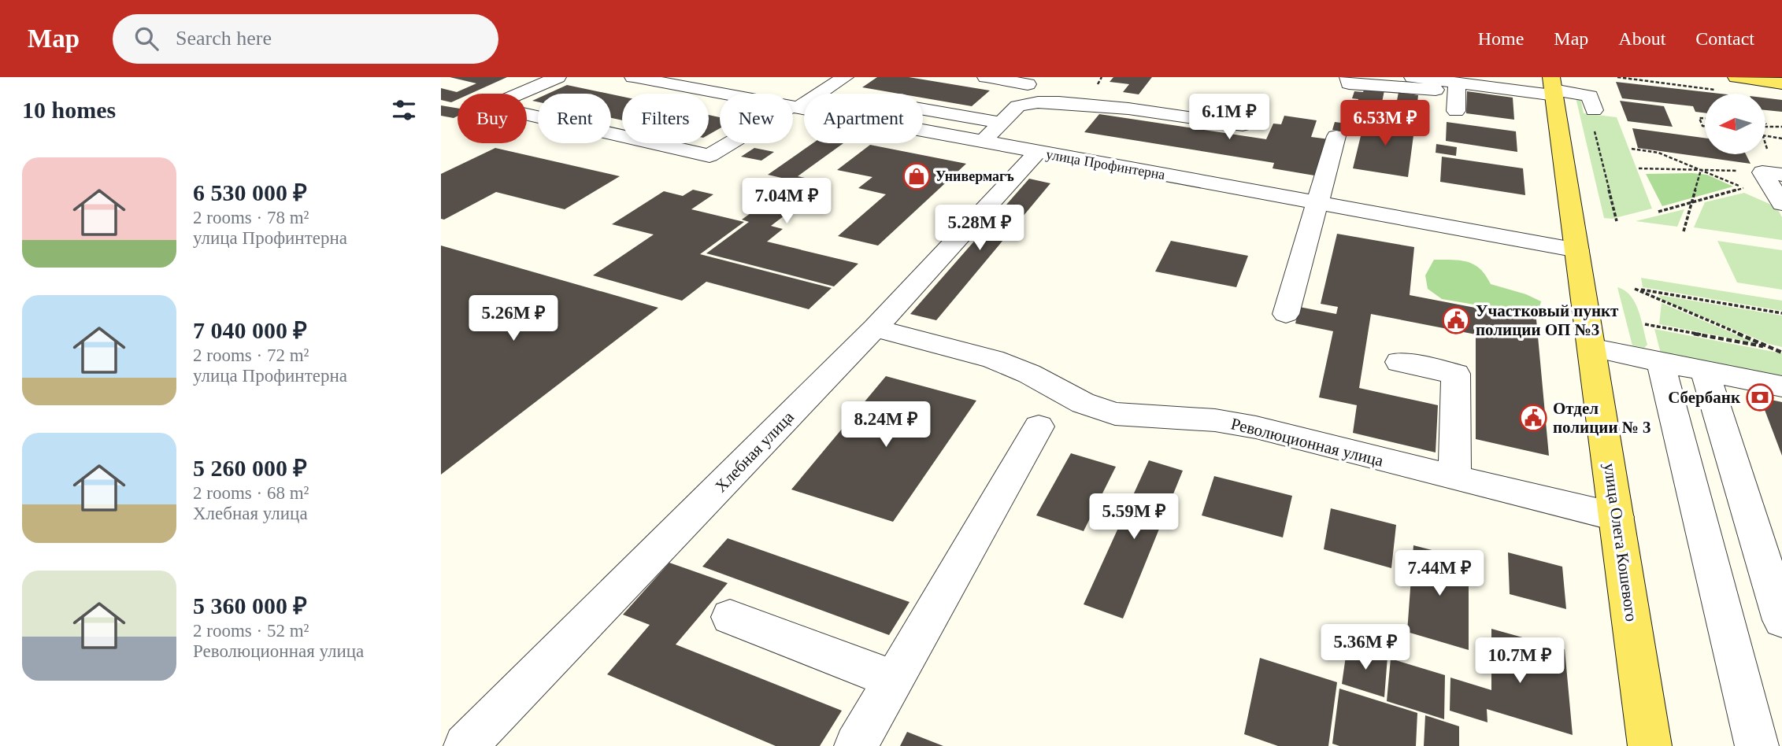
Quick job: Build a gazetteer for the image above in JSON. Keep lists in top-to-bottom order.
{
  "streets": {
    "main road": ["улица Олега Кошевого"],
    "street": ["улица Профинтерна", "Революционная улица", "Хлебная улица"]
  },
  "crossings": [
    ["улица Профинтерна", "Хлебная улица"],
    ["улица Профинтерна", "улица Олега Кошевого"],
    ["Революционная улица", "Хлебная улица"],
    ["Революционная улица", "улица Олега Кошевого"]
  ],
  "places": {
    "shop": ["Универмагъ"],
    "public building": ["Участковый пункт полиции ОП №3", "Отдел полиции № 3"],
    "bank": ["Сбербанк"]
  },
  "north": "left",
  "page": {
    "header": "Map",
    "search": "Search here",
    "nav": [
      "Home",
      "Map",
      "About",
      "Contact"
    ],
    "heading": "10 homes",
    "price": [
      "6.1M ₽",
      "6.53M ₽",
      "7.04M ₽",
      "5.28M ₽",
      "5.26M ₽",
      "8.24M ₽",
      "5.59M ₽",
      "7.44M ₽",
      "5.36M ₽",
      "10.7M ₽"
    ],
    "chip": [
      "Buy",
      "Rent",
      "Filters",
      "New",
      "Apartment"
    ],
    "list": [
      {
        "name": "6 530 000 ₽",
        "note": "2 rooms · 78 m² · улица Профинтерна"
      },
      {
        "name": "7 040 000 ₽",
        "note": "2 rooms · 72 m² · улица Профинтерна"
      },
      {
        "name": "5 260 000 ₽",
        "note": "2 rooms · 68 m² · Хлебная улица"
      },
      {
        "name": "5 360 000 ₽",
        "note": "2 rooms · 52 m² · Революционная улица"
      }
    ]
  }
}
